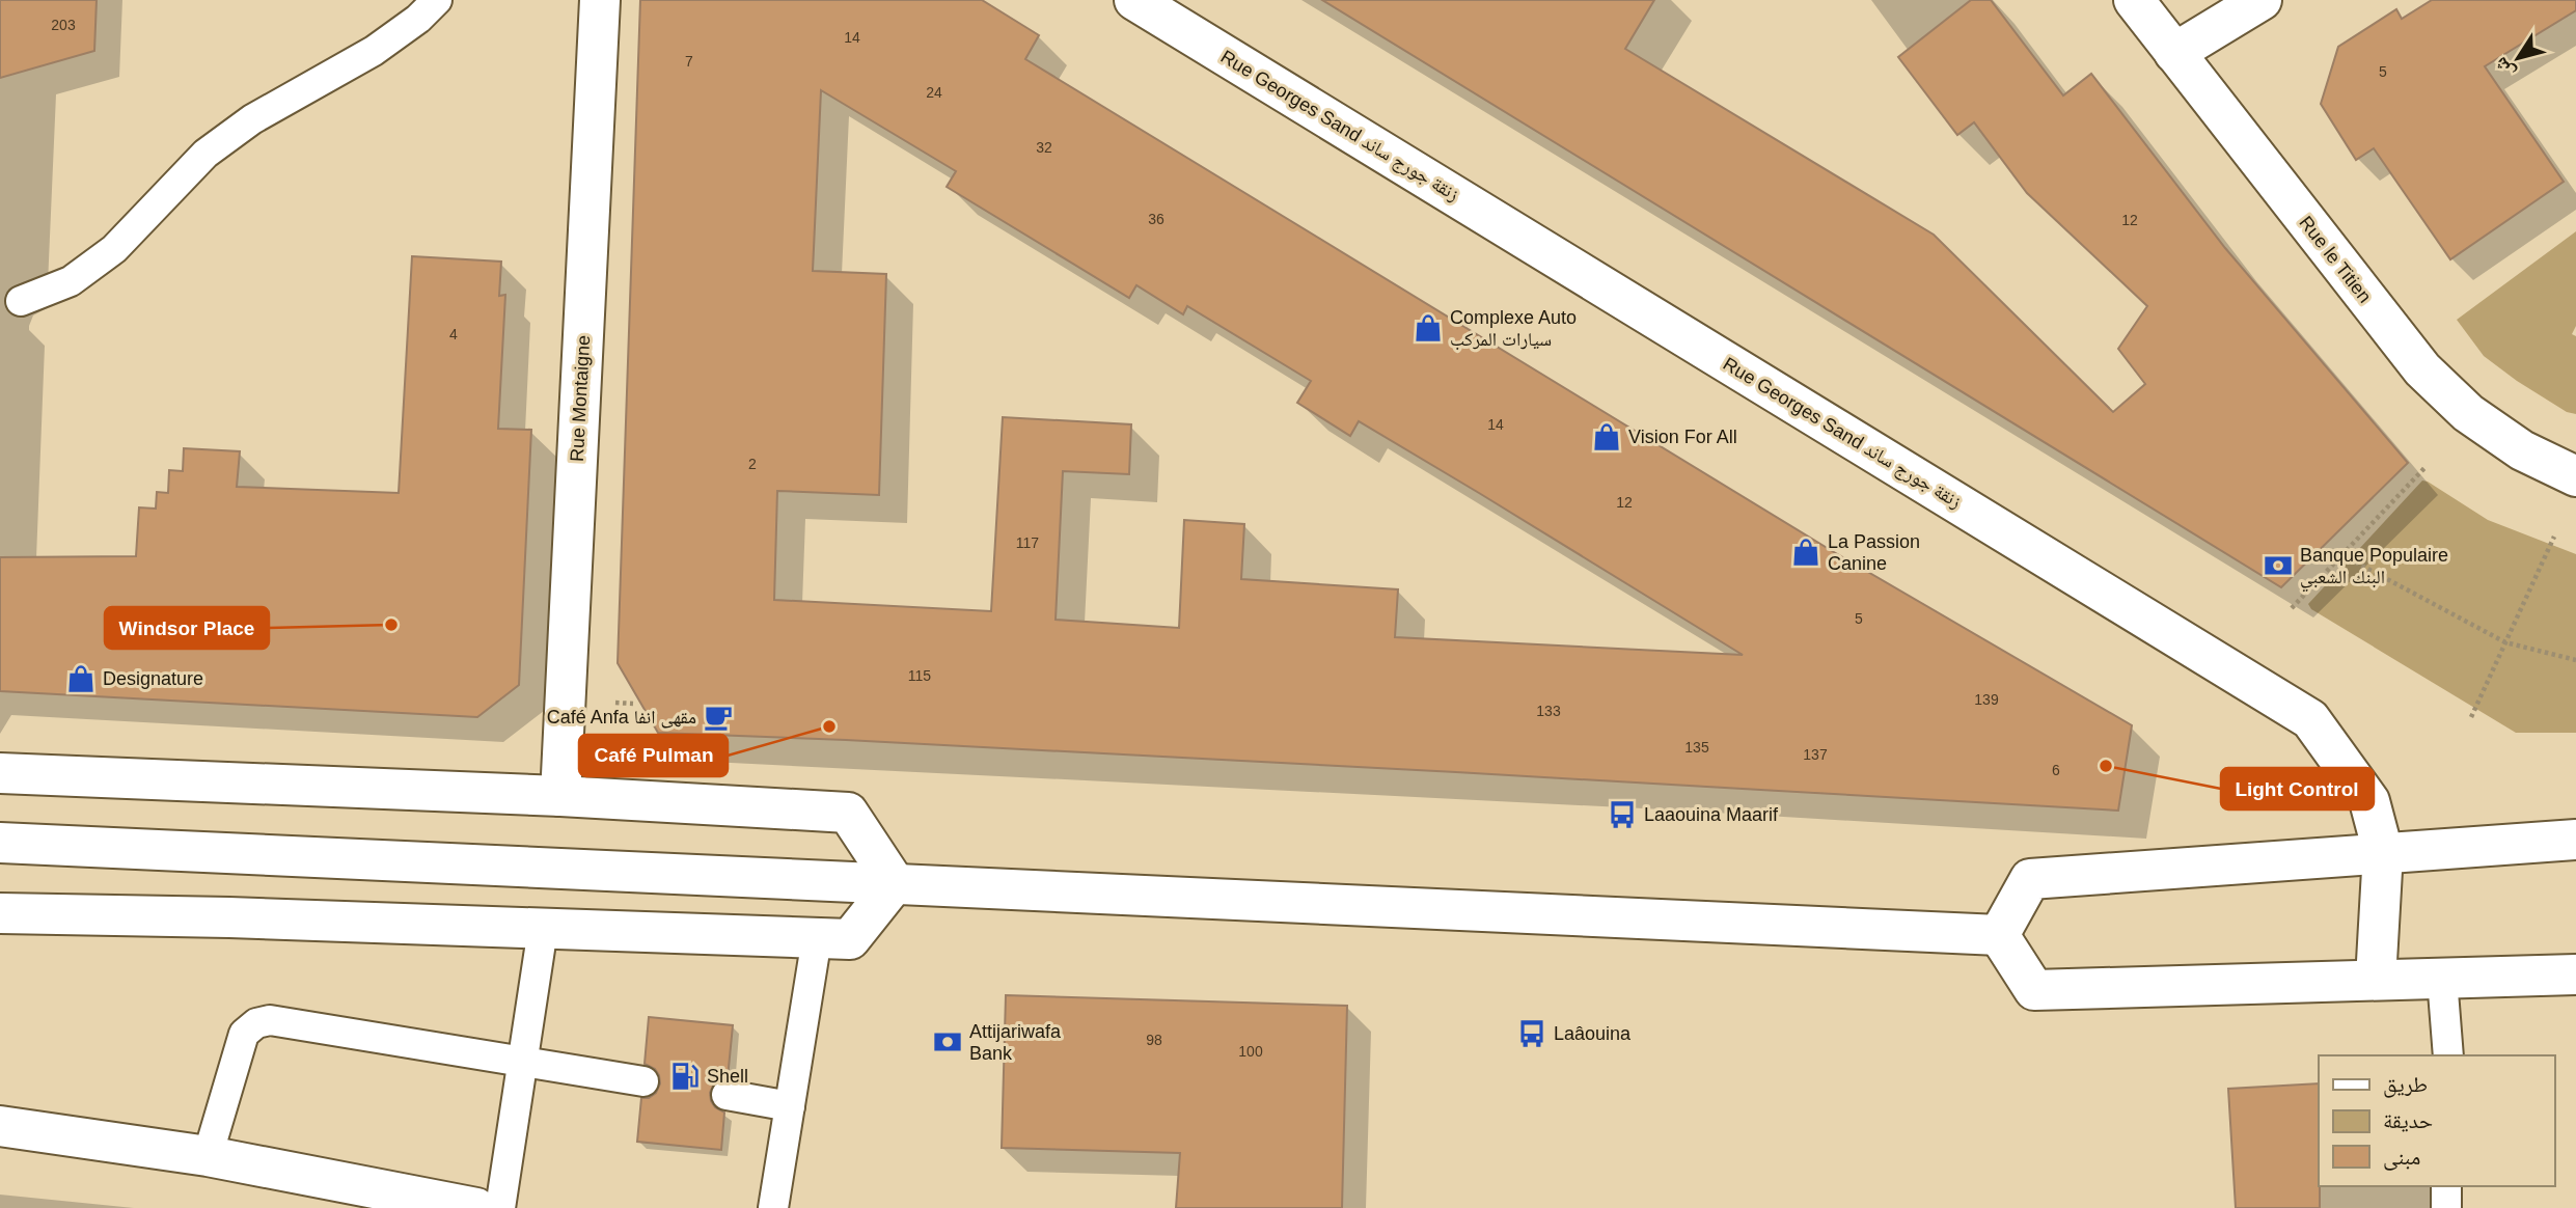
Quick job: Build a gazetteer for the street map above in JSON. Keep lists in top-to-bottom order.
{
  "streets": {
    "main road": ["Rue Georges Sand زنقة جورج ساند", "Rue le Titien", "Rue Montaigne"]
  },
  "places": {
    "shop": [
      "Complexe Auto سيارات المركب",
      "Vision For All",
      "La Passion Canine",
      "Designature"
    ],
    "bank": ["Banque Populaire البنك الشعبي", "Attijariwafa Bank"],
    "other": ["Windsor Place", "Café Pulman", "Light Control"],
    "cafe": ["Café Anfa مقهى انفا"],
    "bus stop": ["Laaouina Maarif", "Laâouina"],
    "fuel station": ["Shell"]
  },
  "house_numbers": [
    "203",
    "14",
    "7",
    "5",
    "24",
    "32",
    "36",
    "12",
    "4",
    "14",
    "2",
    "12",
    "117",
    "5",
    "115",
    "139",
    "133",
    "135",
    "137",
    "6",
    "98",
    "100"
  ],
  "legend": ["طريق", "حديقة", "مبنى"],
  "north": "bottom left"
}
